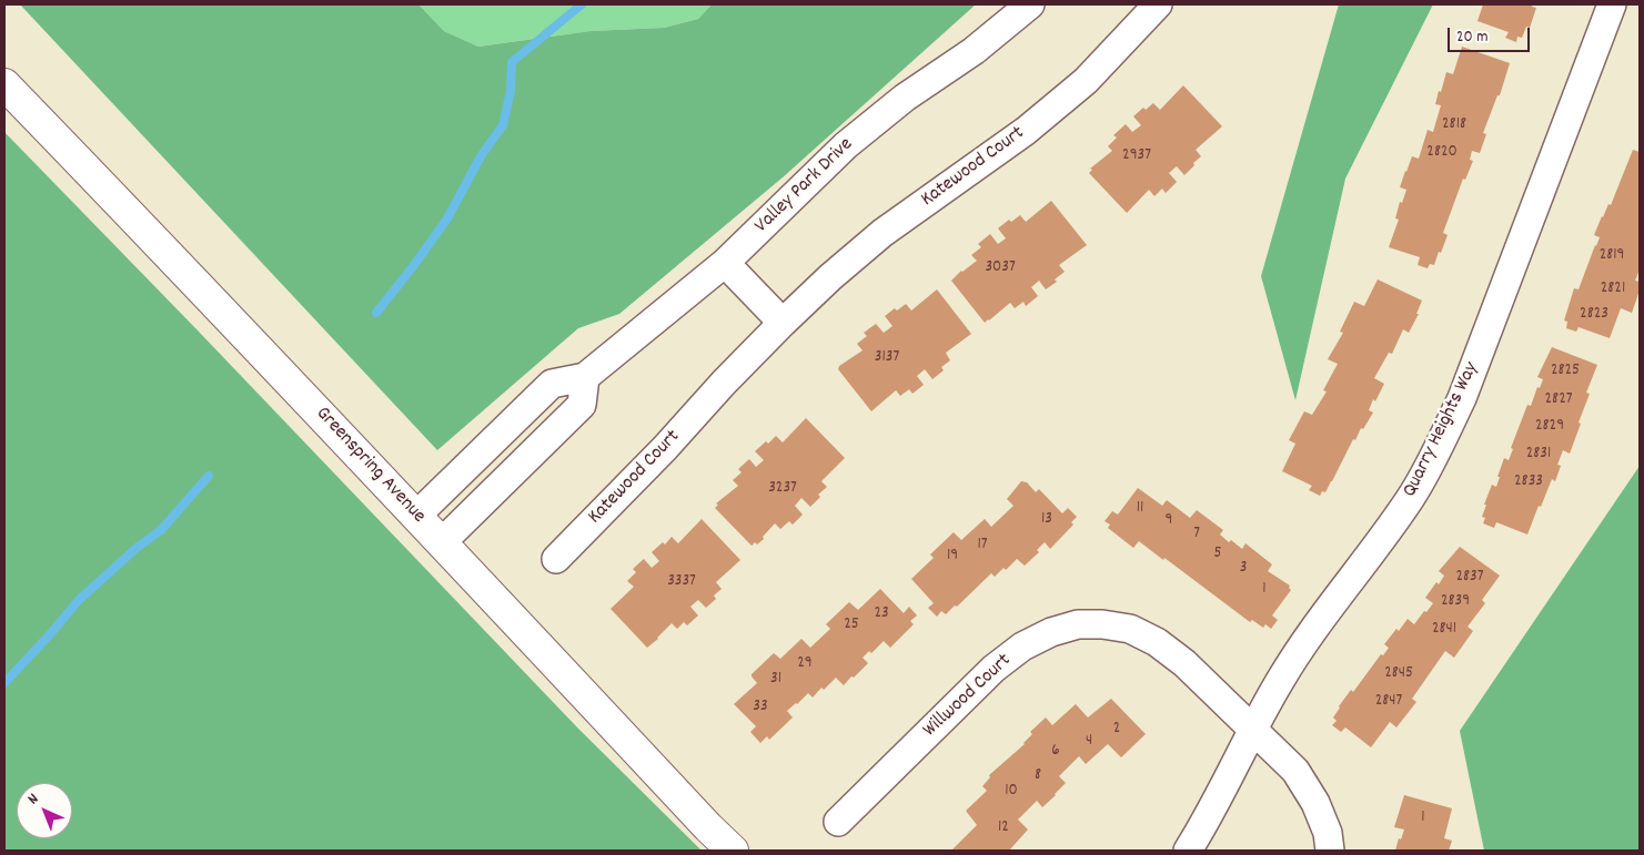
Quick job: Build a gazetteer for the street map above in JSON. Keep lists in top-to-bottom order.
{
  "streets": {
    "main road": ["Greenspring Avenue"],
    "street": [
      "Katewood Court",
      "Valley Park Drive",
      "Quarry Heights Way",
      "Willwood Court"
    ]
  },
  "crossings": [
    ["Valley Park Drive", "Greenspring Avenue"],
    ["Quarry Heights Way", "Willwood Court"]
  ],
  "house_numbers": [
    "2818",
    "2820",
    "2937",
    "2819",
    "3037",
    "2821",
    "2823",
    "3137",
    "2825",
    "2827",
    "2829",
    "2831",
    "2833",
    "3237",
    "11",
    "13",
    "9",
    "7",
    "17",
    "5",
    "19",
    "3",
    "2837",
    "3337",
    "1",
    "2839",
    "23",
    "25",
    "2841",
    "29",
    "2845",
    "31",
    "2847",
    "33",
    "2",
    "4",
    "6",
    "8",
    "10",
    "1",
    "12"
  ],
  "scale_bar": "20 m",
  "north": "top left"
}
